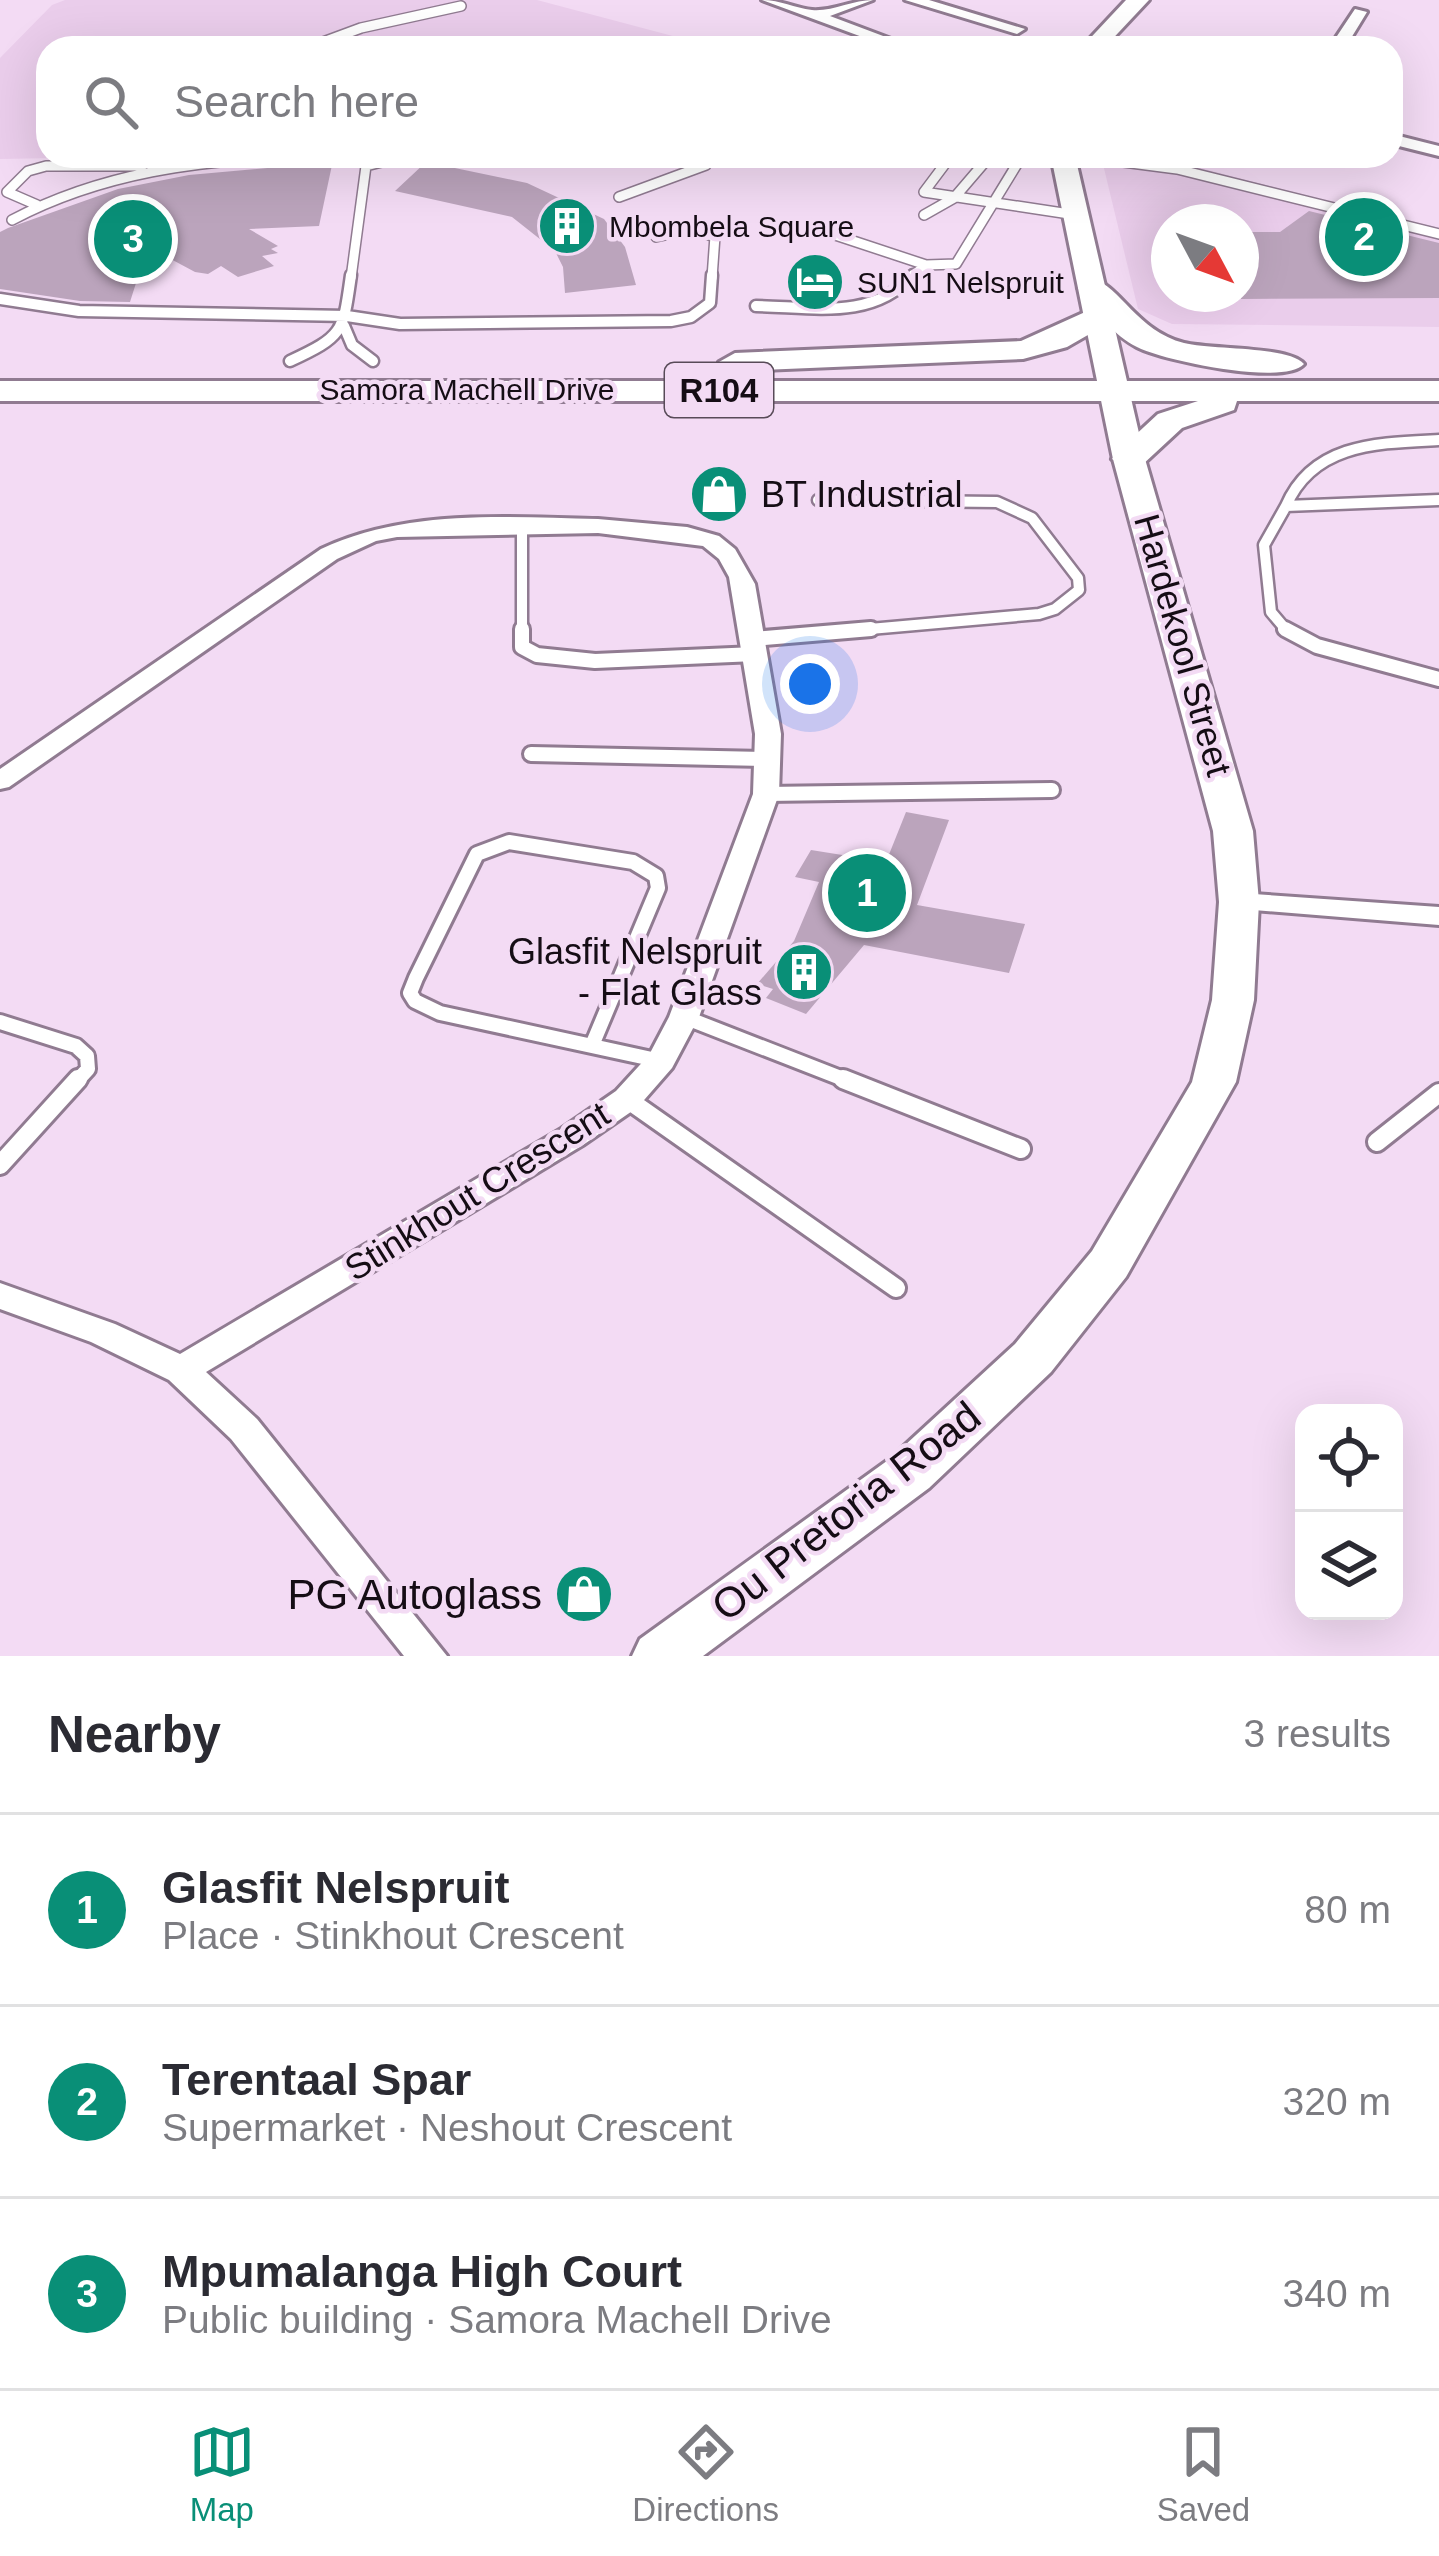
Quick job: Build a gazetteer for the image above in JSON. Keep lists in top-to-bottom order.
{
  "streets": {
    "main road": [
      "Samora Machell Drive",
      "R104",
      "Hardekool Street",
      "Ou Pretoria Road"
    ],
    "street": ["Stinkhout Crescent"]
  },
  "crossings": [
    ["Samora Machell Drive", "Hardekool Street"],
    ["Hardekool Street", "Ou Pretoria Road"]
  ],
  "places": {
    "building": ["Mbombela Square", "Glasfit Nelspruit - Flat Glass"],
    "hotel": ["SUN1 Nelspruit"],
    "shop": ["BT Industrial", "PG Autoglass"]
  },
  "north": "bottom right",
  "page": {
    "search": "Search here",
    "pins": ["2", "3", "1"],
    "heading": ["Nearby", "3 results"],
    "list": [
      {
        "mark": "1",
        "name": "Glasfit Nelspruit",
        "note": "Place · Stinkhout Crescent",
        "value": "80 m"
      },
      {
        "mark": "2",
        "name": "Terentaal Spar",
        "note": "Supermarket · Neshout Crescent",
        "value": "320 m"
      },
      {
        "mark": "3",
        "name": "Mpumalanga High Court",
        "note": "Public building · Samora Machell Drive",
        "value": "340 m"
      }
    ],
    "nav": ["Map", "Directions", "Saved"]
  }
}
